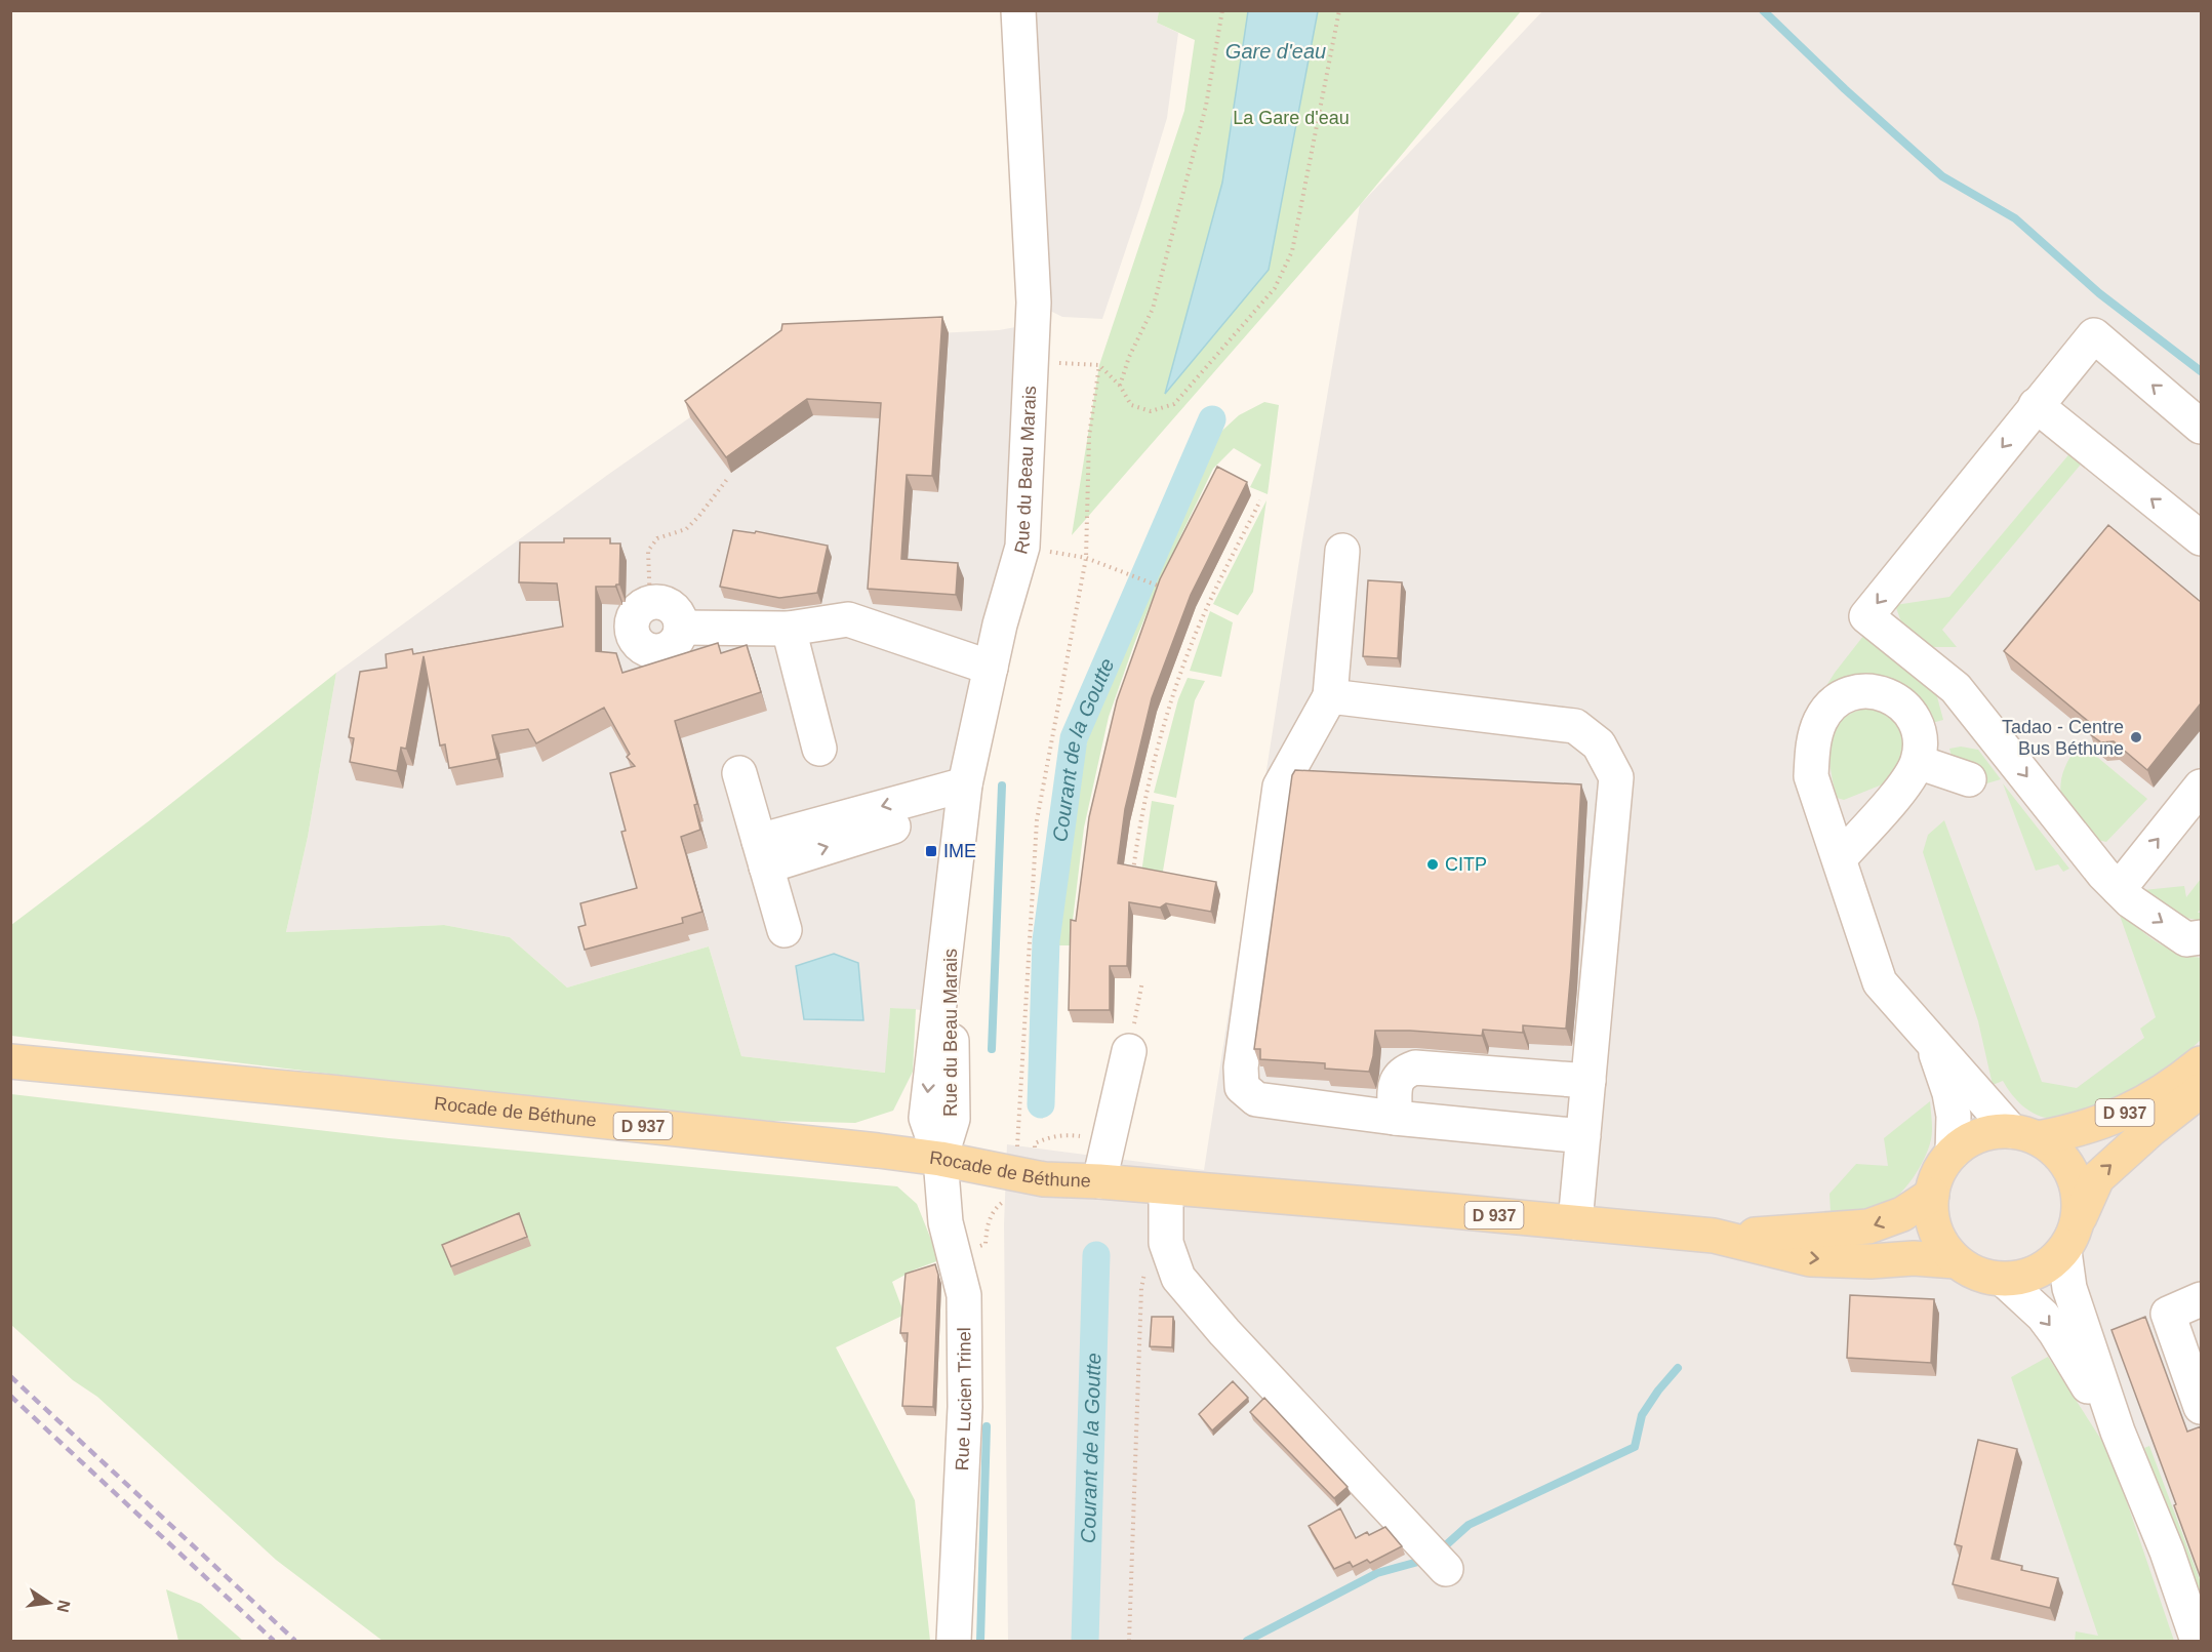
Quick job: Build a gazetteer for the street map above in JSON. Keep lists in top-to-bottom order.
{
  "streets": {
    "main road": ["Rocade de Béthune", "D 937"],
    "street": ["Rue du Beau Marais", "Rue Lucien Trinel"]
  },
  "crossings": [
    ["Rue du Beau Marais", "Rocade de Béthune"],
    ["Rue du Beau Marais", "Rue Lucien Trinel"],
    ["Rocade de Béthune", "D 937"],
    ["Rocade de Béthune", "Rue Lucien Trinel"]
  ],
  "water": ["Gare d'eau", "Courant de la Goutte"],
  "parks": ["La Gare d'eau"],
  "places": {
    "other": ["Tadao - Centre Bus Béthune", "CITP"],
    "transit": ["IME"]
  },
  "north": "right"
}
